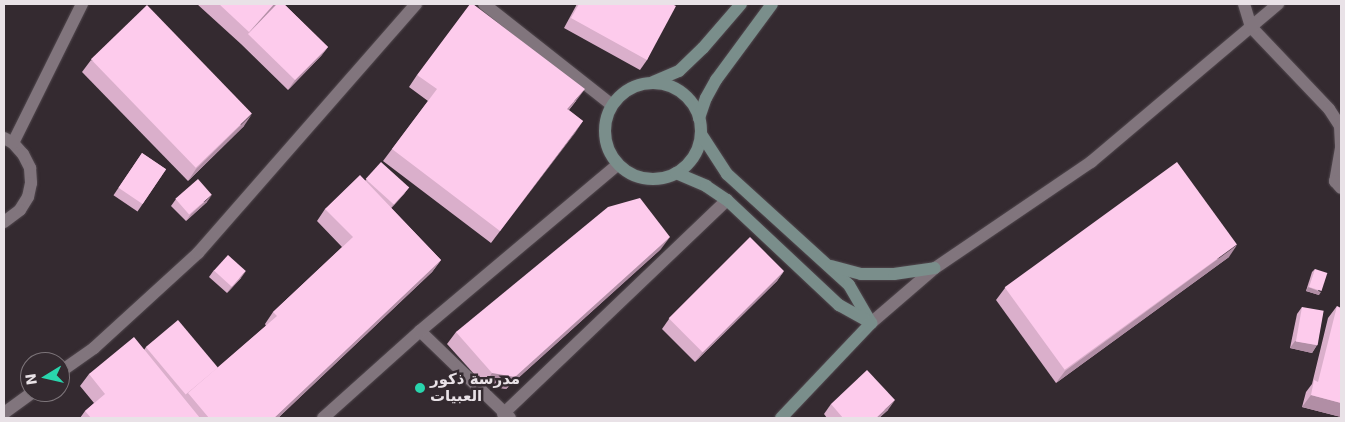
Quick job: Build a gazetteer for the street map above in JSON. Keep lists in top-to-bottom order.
{
  "places": ["مدرسة ذكور العبيات"],
  "north": "left"
}
